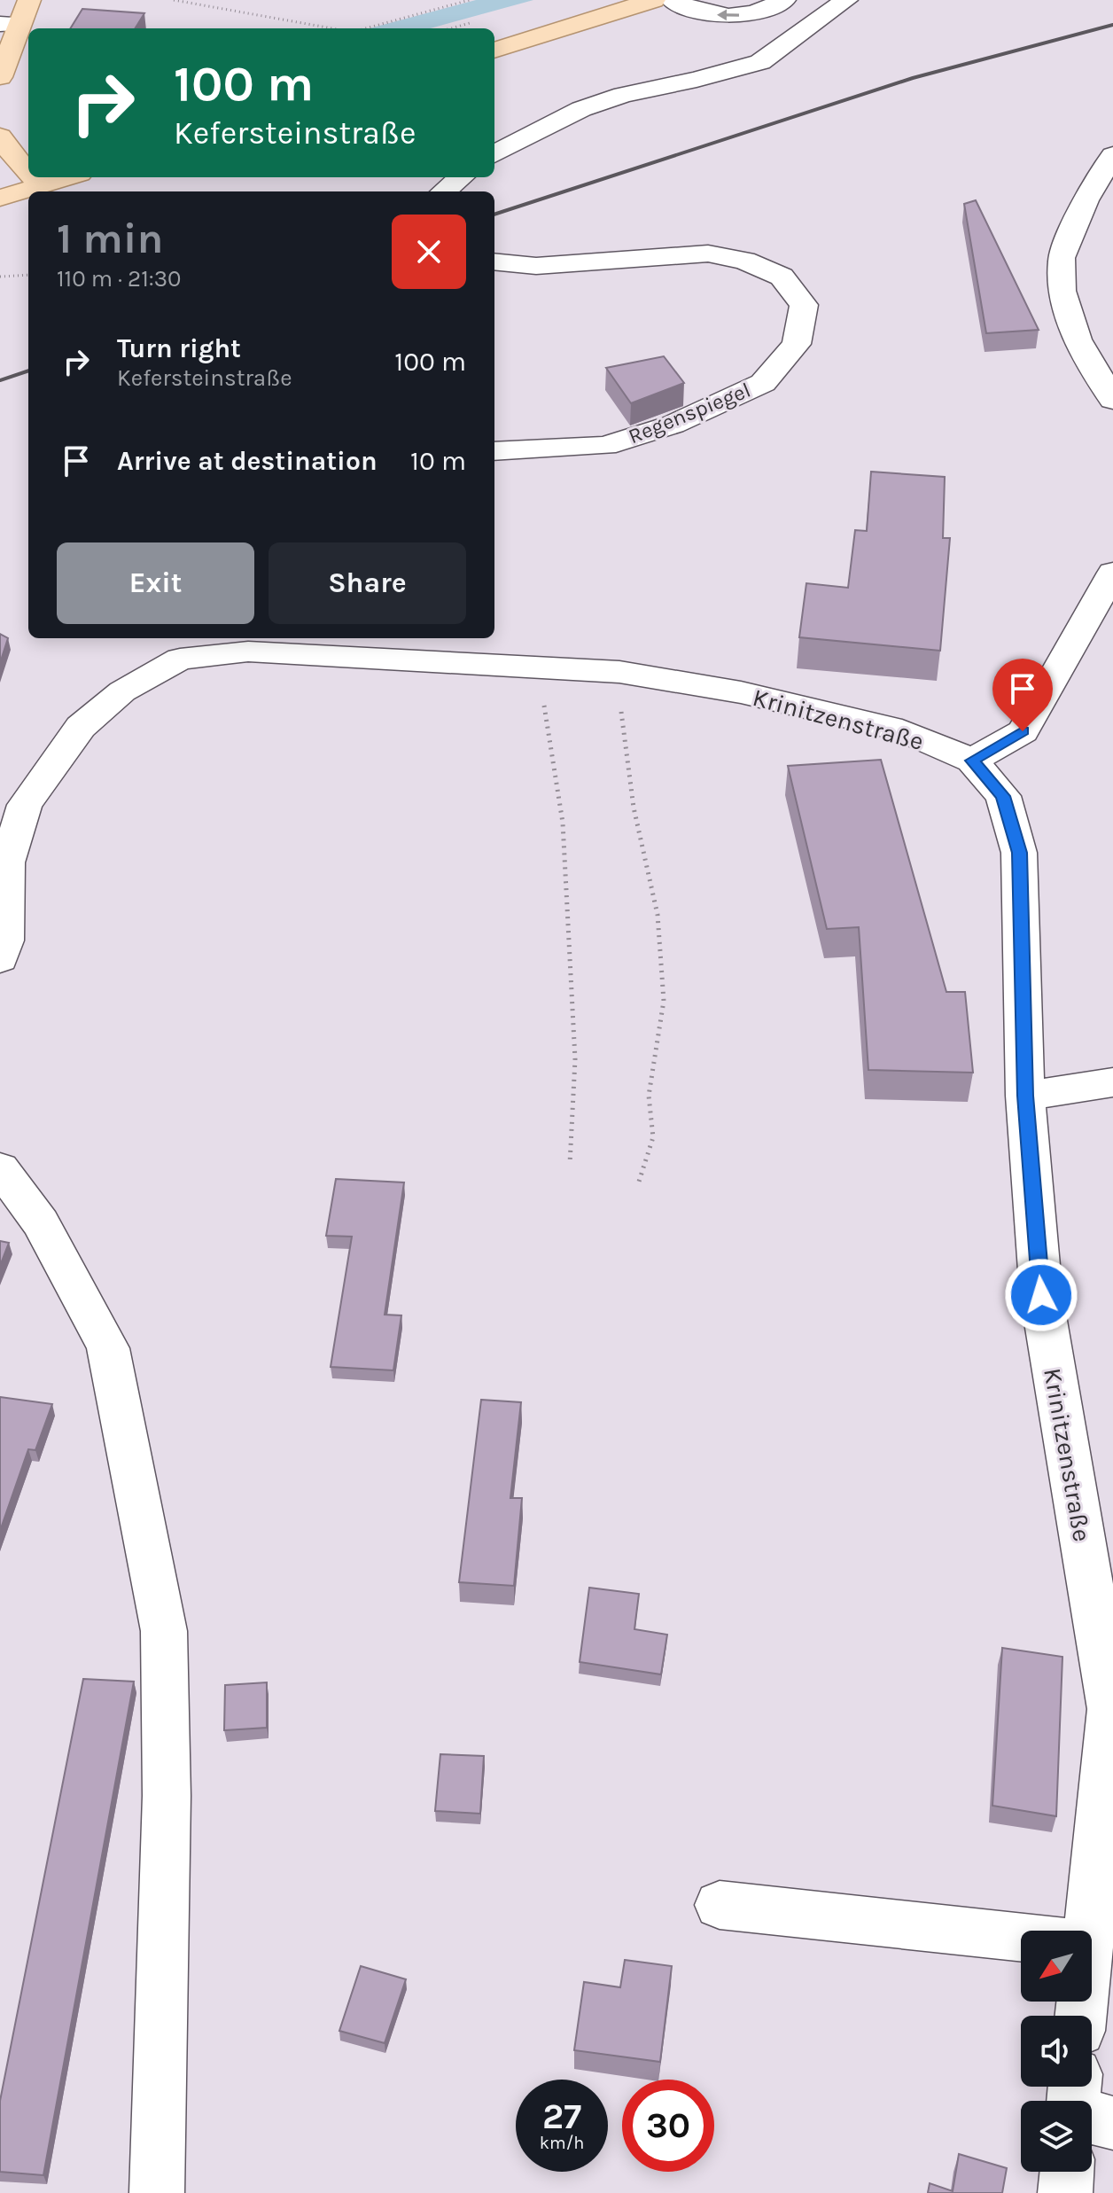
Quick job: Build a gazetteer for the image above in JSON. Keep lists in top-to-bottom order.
{
  "streets": {
    "street": ["Regenspiegel", "Krinitzenstraße"]
  },
  "north": "bottom left",
  "page": {
    "turn": ["100 m", "Kefersteinstraße"],
    "heading": ["1 min", "110 m · 21:30"],
    "list": [
      {
        "name": "Turn right",
        "note": "Kefersteinstraße",
        "value": "100 m"
      },
      {
        "name": "Arrive at destination",
        "value": "10 m"
      }
    ],
    "buttons": ["Exit", "Share"],
    "speed": "27 km/h",
    "limit": "30"
  }
}
